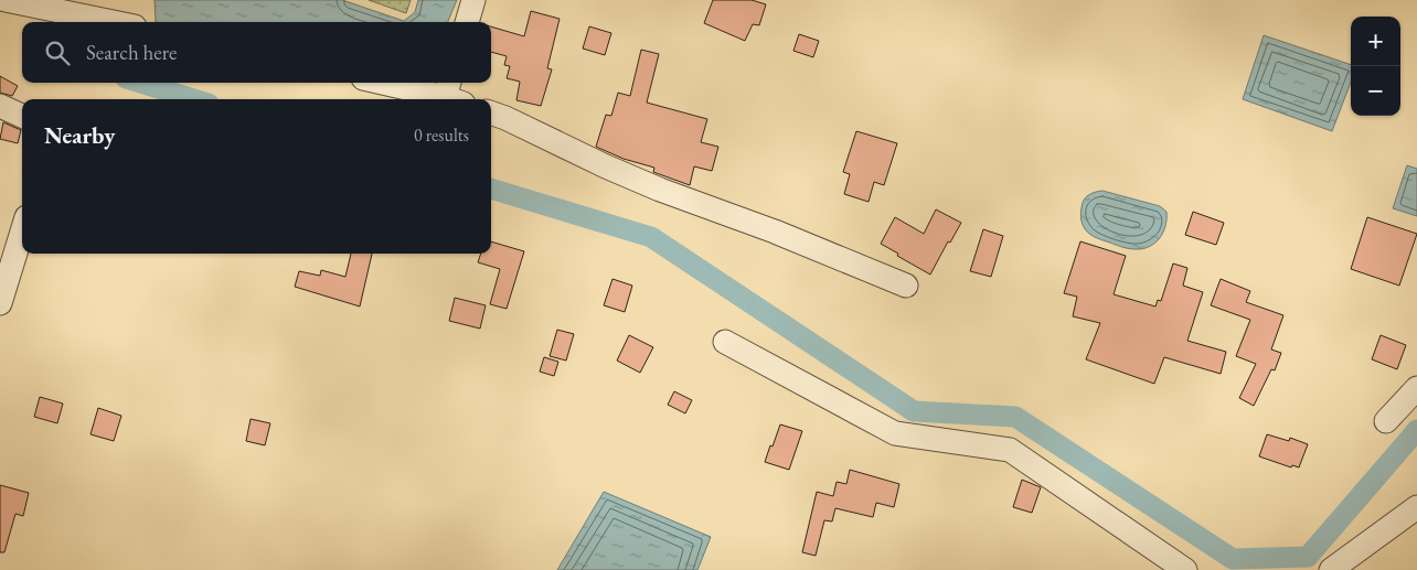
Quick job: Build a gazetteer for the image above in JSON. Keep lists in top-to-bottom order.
{
  "page": {
    "map_buttons": ["+", "−"],
    "search": "Search here",
    "heading": ["Nearby", "0 results"]
  }
}
